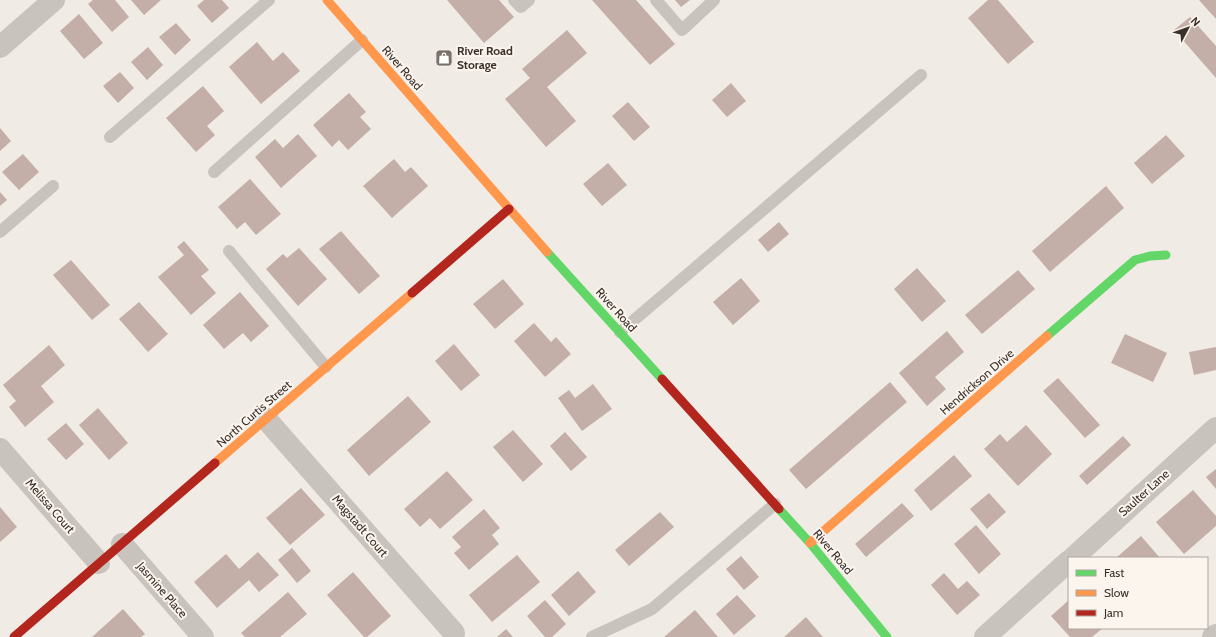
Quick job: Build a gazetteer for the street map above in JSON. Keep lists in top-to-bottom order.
{
  "streets": {
    "street": [
      "River Road",
      "Hendrickson Drive",
      "North Curtis Street",
      "Saulter Lane",
      "Melissa Court",
      "Magstadt Court",
      "Jasmine Place"
    ]
  },
  "crossings": [
    ["River Road", "Hendrickson Drive"],
    ["River Road", "North Curtis Street"],
    ["North Curtis Street", "Melissa Court"],
    ["North Curtis Street", "Magstadt Court"],
    ["North Curtis Street", "Jasmine Place"]
  ],
  "places": {
    "shop": ["River Road Storage"]
  },
  "legend": ["Fast", "Slow", "Jam"],
  "north": "top right"
}
